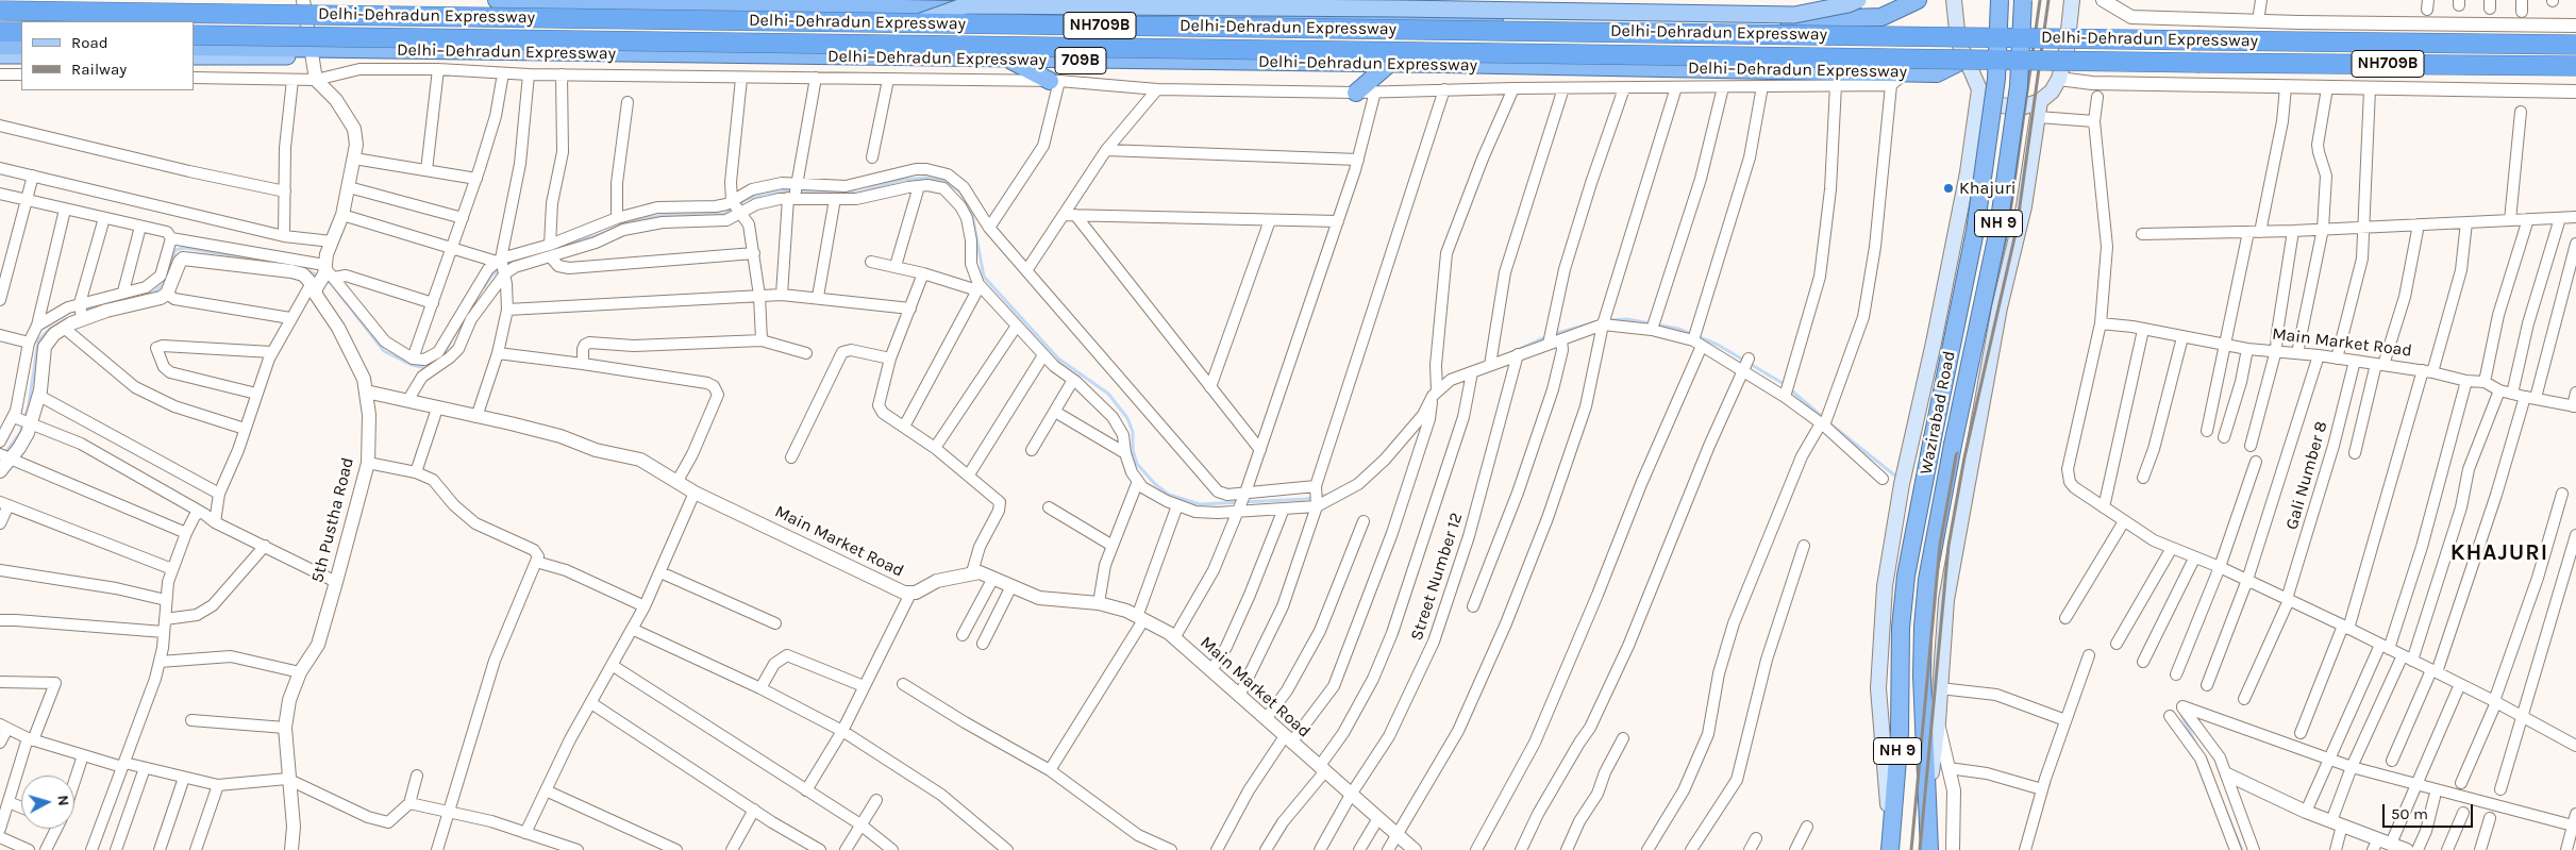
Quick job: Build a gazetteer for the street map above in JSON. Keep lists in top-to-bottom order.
{
  "streets": {
    "highway": [
      "Delhi-Dehradun Expressway",
      "NH709B",
      "Delhi–Dehradun Expressway",
      "709B",
      "NH 9",
      "Wazirabad Road"
    ],
    "street": [
      "Main Market Road",
      "Gali Number 8",
      "5th Pustha Road",
      "Street Number 12"
    ]
  },
  "crossings": [
    ["Main Market Road", "Gali Number 8"],
    ["Main Market Road", "5th Pustha Road"],
    ["Main Market Road", "Street Number 12"]
  ],
  "districts": ["KHAJURI"],
  "places": ["Khajuri"],
  "legend": ["Road", "Railway"],
  "scale_bar": "50 m",
  "north": "right"
}
